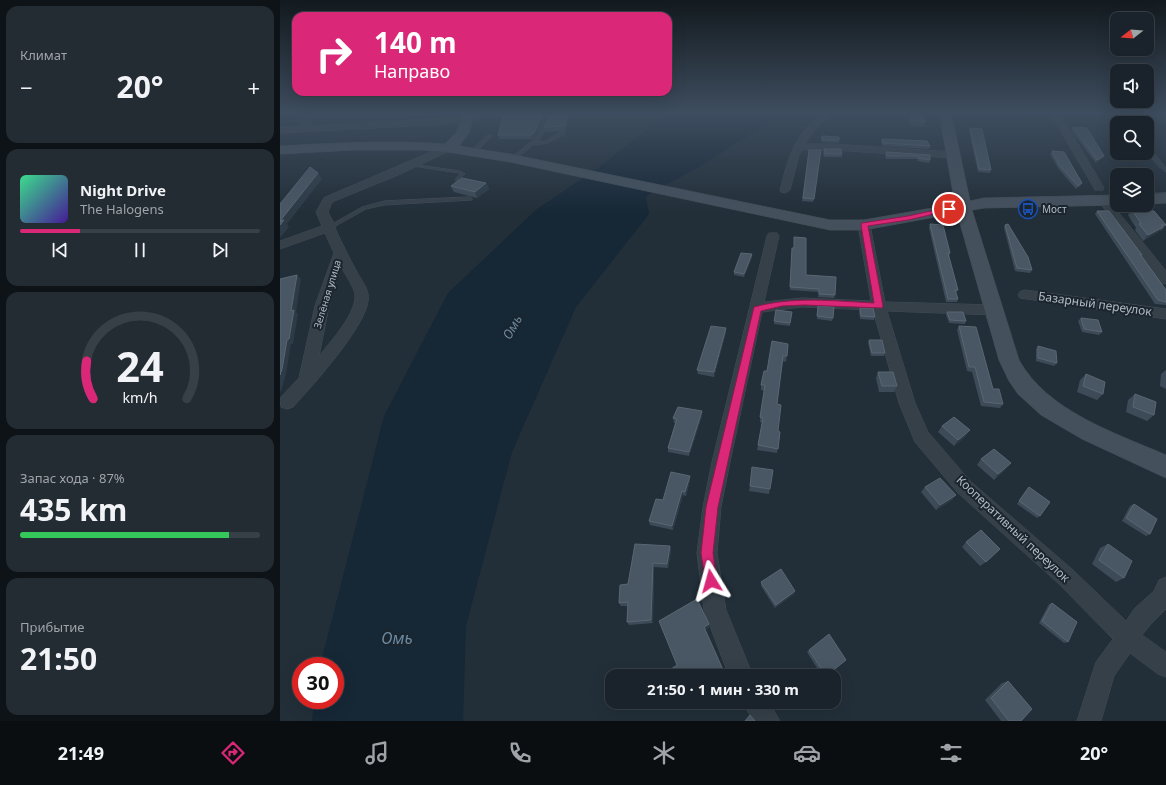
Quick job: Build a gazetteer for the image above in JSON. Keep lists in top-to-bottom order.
{
  "streets": {
    "street": ["Зелёная улица", "Базарный переулок", "Кооперативный переулок"]
  },
  "water": ["Омь"],
  "places": {
    "bus stop": ["Мост"]
  },
  "north": "left",
  "page": {
    "tile": [
      "Климат",
      ["Запас хода · 87%", "435 km"],
      ["Прибытие", "21:50"]
    ],
    "turn": ["140 m", "Направо"],
    "heat": ["−", "20°", "+"],
    "song": ["Night Drive", "The Halogens"],
    "limit": "30",
    "trip": "21:50 · 1 мин · 330 m",
    "tabs": ["21:49", "20°"],
    "gauge": ["24", "km/h"]
  }
}
